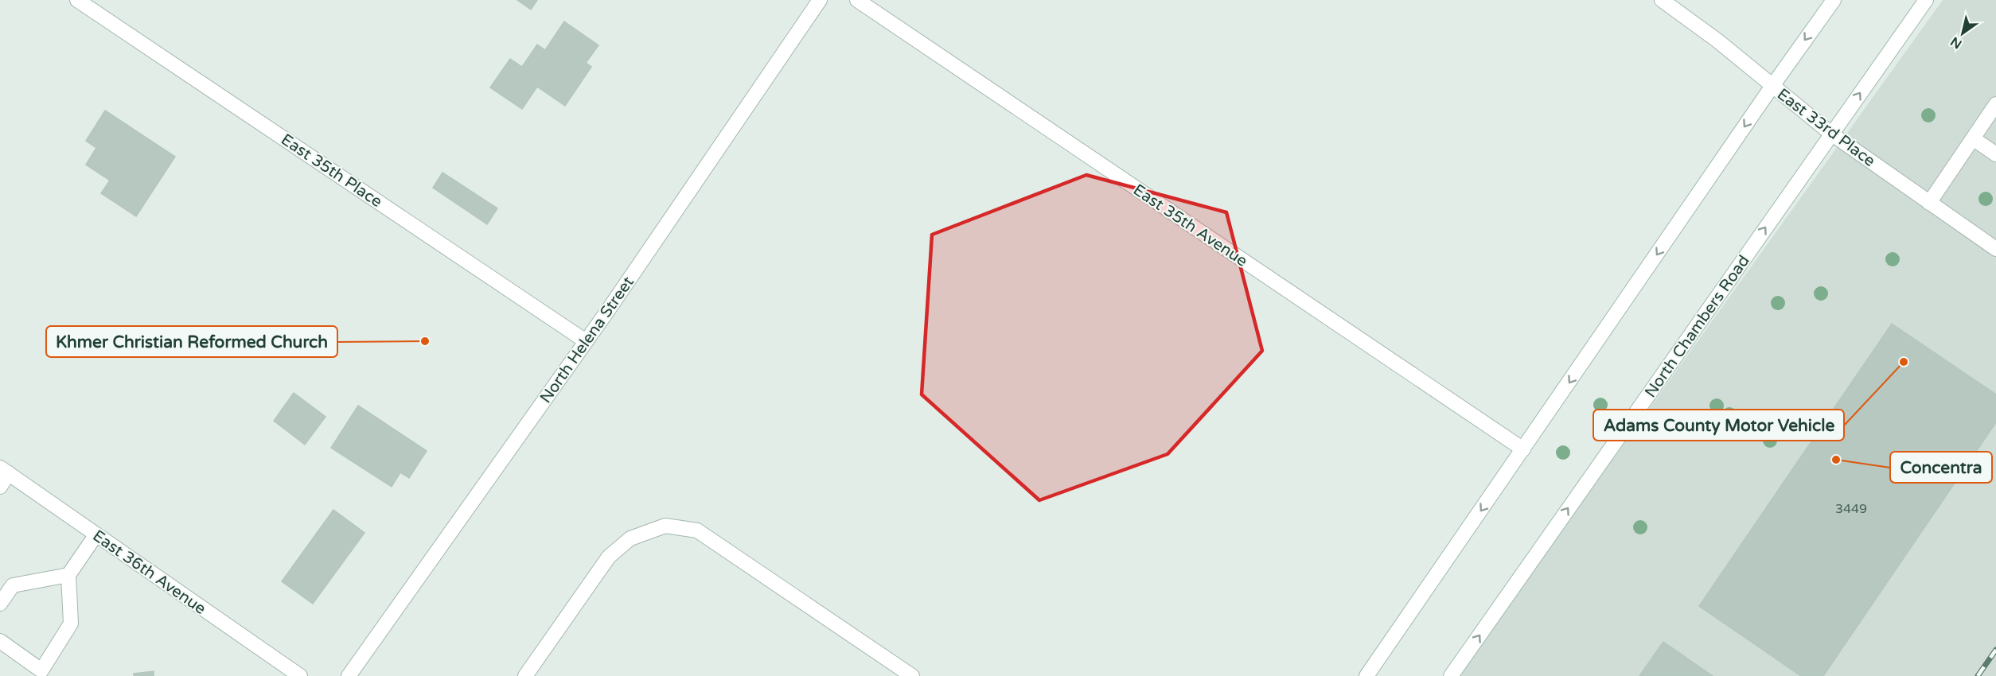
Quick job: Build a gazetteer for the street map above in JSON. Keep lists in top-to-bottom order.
{
  "streets": {
    "street": [
      "East 33rd Place",
      "East 35th Place",
      "East 35th Avenue",
      "North Chambers Road",
      "North Helena Street",
      "East 36th Avenue"
    ]
  },
  "crossings": [
    ["East 33rd Place", "North Chambers Road"],
    ["East 35th Place", "North Helena Street"]
  ],
  "places": ["Khmer Christian Reformed Church", "Adams County Motor Vehicle", "Concentra"],
  "house_numbers": ["3449"],
  "north": "bottom left"
}
